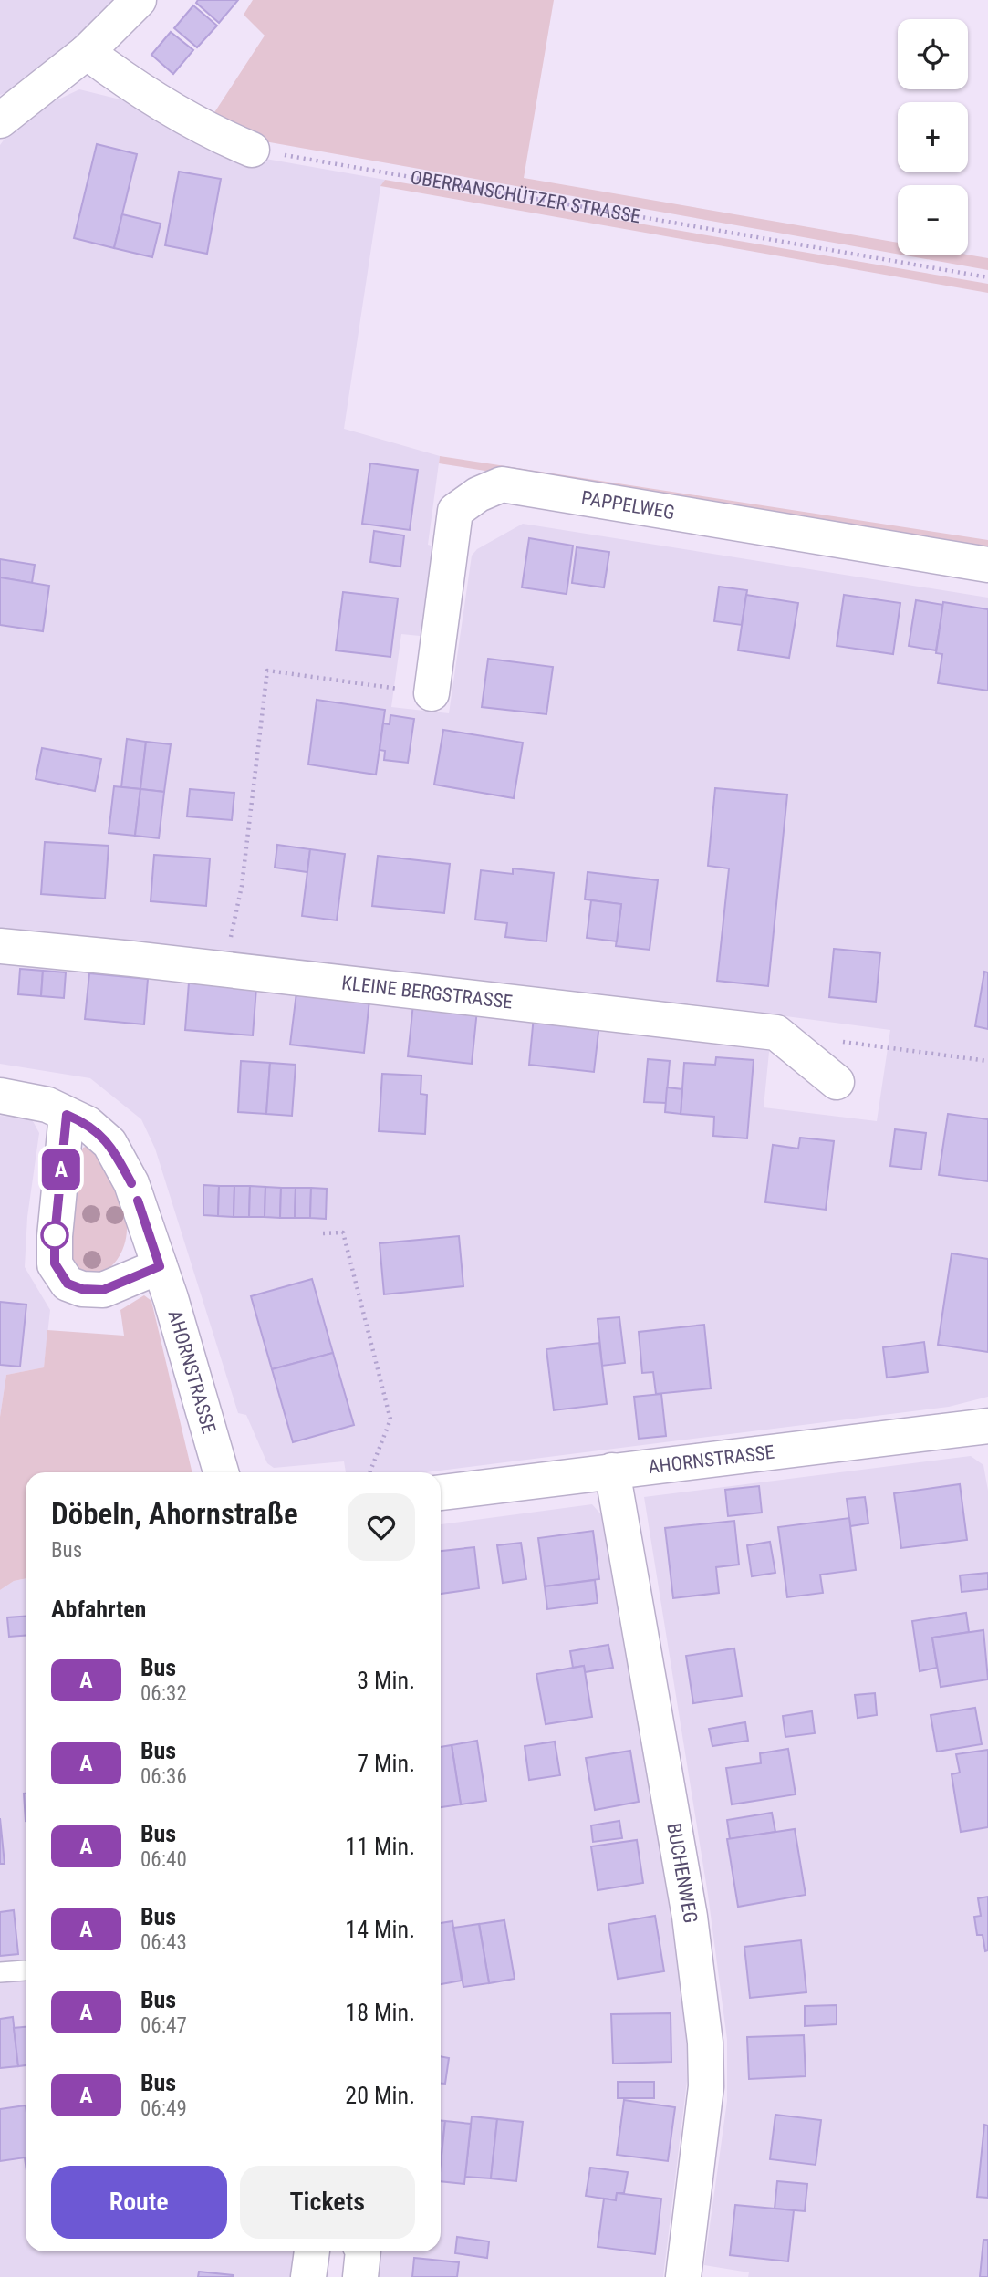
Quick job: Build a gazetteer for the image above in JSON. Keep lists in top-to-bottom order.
{
  "streets": {
    "street": [
      "PAPPELWEG",
      "KLEINE BERGSTRASSE",
      "AHORNSTRASSE",
      "BUCHENWEG"
    ],
    "path": ["OBERRANSCHÜTZER STRASSE"]
  },
  "crossings": [
    ["AHORNSTRASSE", "BUCHENWEG"]
  ],
  "lines": ["bus line A"],
  "page": {
    "on_map": "A",
    "map_buttons": ["+", "−"],
    "heading": [
      ["Döbeln, Ahornstraße", "Bus"],
      "Abfahrten"
    ],
    "list": [
      {
        "mark": "A",
        "name": "Bus",
        "note": "06:32",
        "value": "3 Min."
      },
      {
        "mark": "A",
        "name": "Bus",
        "note": "06:36",
        "value": "7 Min."
      },
      {
        "mark": "A",
        "name": "Bus",
        "note": "06:40",
        "value": "11 Min."
      },
      {
        "mark": "A",
        "name": "Bus",
        "note": "06:43",
        "value": "14 Min."
      },
      {
        "mark": "A",
        "name": "Bus",
        "note": "06:47",
        "value": "18 Min."
      },
      {
        "mark": "A",
        "name": "Bus",
        "note": "06:49",
        "value": "20 Min."
      }
    ],
    "buttons": ["Route", "Tickets"]
  }
}
